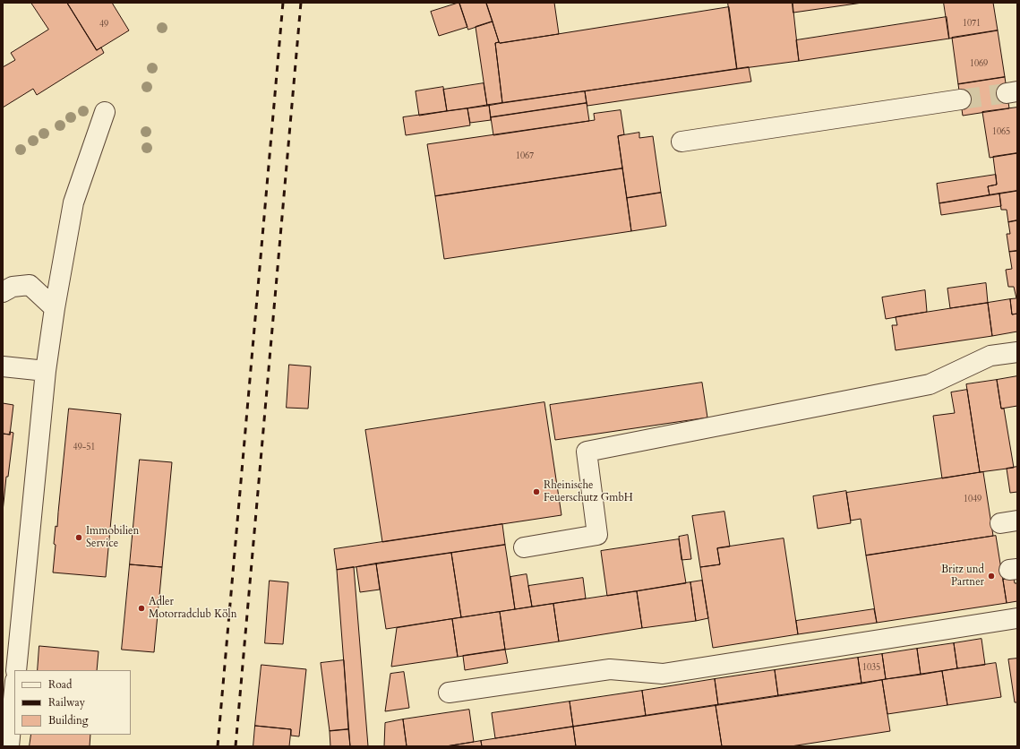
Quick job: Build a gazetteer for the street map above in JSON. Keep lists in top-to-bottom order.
{
  "places": [
    "Rheinische Feuerschutz GmbH",
    "Immobilien Service",
    "Britz und Partner",
    "Adler Motorradclub Köln"
  ],
  "house_numbers": [
    "1071",
    "49",
    "1069",
    "1065",
    "1067",
    "49-51",
    "1049",
    "1035"
  ],
  "legend": ["Road", "Railway", "Building"]
}
